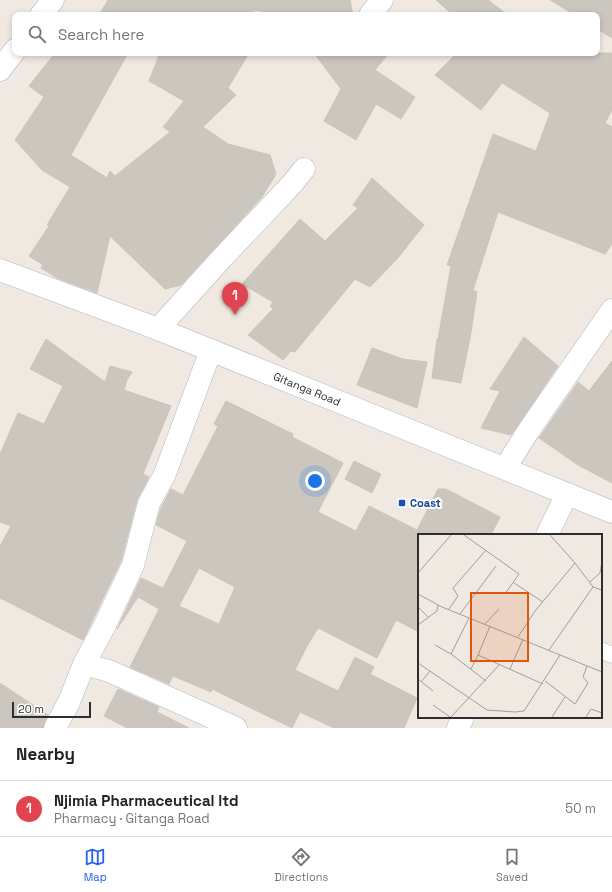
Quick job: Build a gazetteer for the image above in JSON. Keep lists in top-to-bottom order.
{
  "streets": {
    "street": ["Gitanga Road"]
  },
  "places": {
    "transit": ["Coast"]
  },
  "scale_bar": "20 m",
  "page": {
    "search": "Search here",
    "pins": "1",
    "scale": "20 m",
    "heading": "Nearby",
    "list": [
      {
        "mark": "1",
        "name": "Njimia Pharmaceutical ltd",
        "note": "Pharmacy · Gitanga Road",
        "value": "50 m"
      }
    ],
    "nav": ["Map", "Directions", "Saved"]
  }
}
